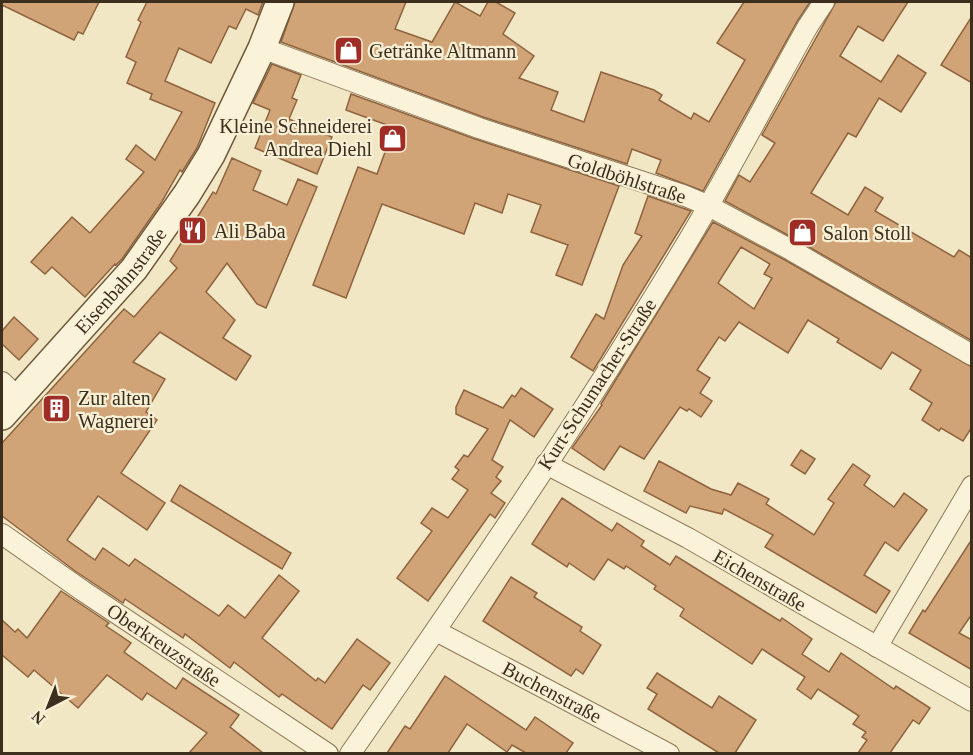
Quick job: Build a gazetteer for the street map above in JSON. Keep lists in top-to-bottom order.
{
  "streets": {
    "main road": ["Eisenbahnstraße"],
    "street": [
      "Goldböhlstraße",
      "Kurt-Schumacher-Straße",
      "Eichenstraße",
      "Oberkreuzstraße",
      "Buchenstraße"
    ]
  },
  "crossings": [
    ["Goldböhlstraße", "Eisenbahnstraße"],
    ["Goldböhlstraße", "Kurt-Schumacher-Straße"],
    ["Kurt-Schumacher-Straße", "Eichenstraße"],
    ["Kurt-Schumacher-Straße", "Buchenstraße"]
  ],
  "places": {
    "shop": ["Getränke Altmann", "Kleine Schneiderei Andrea Diehl", "Salon Stoll"],
    "restaurant": ["Ali Baba"],
    "building": ["Zur alten Wagnerei"]
  },
  "north": "bottom left"
}
